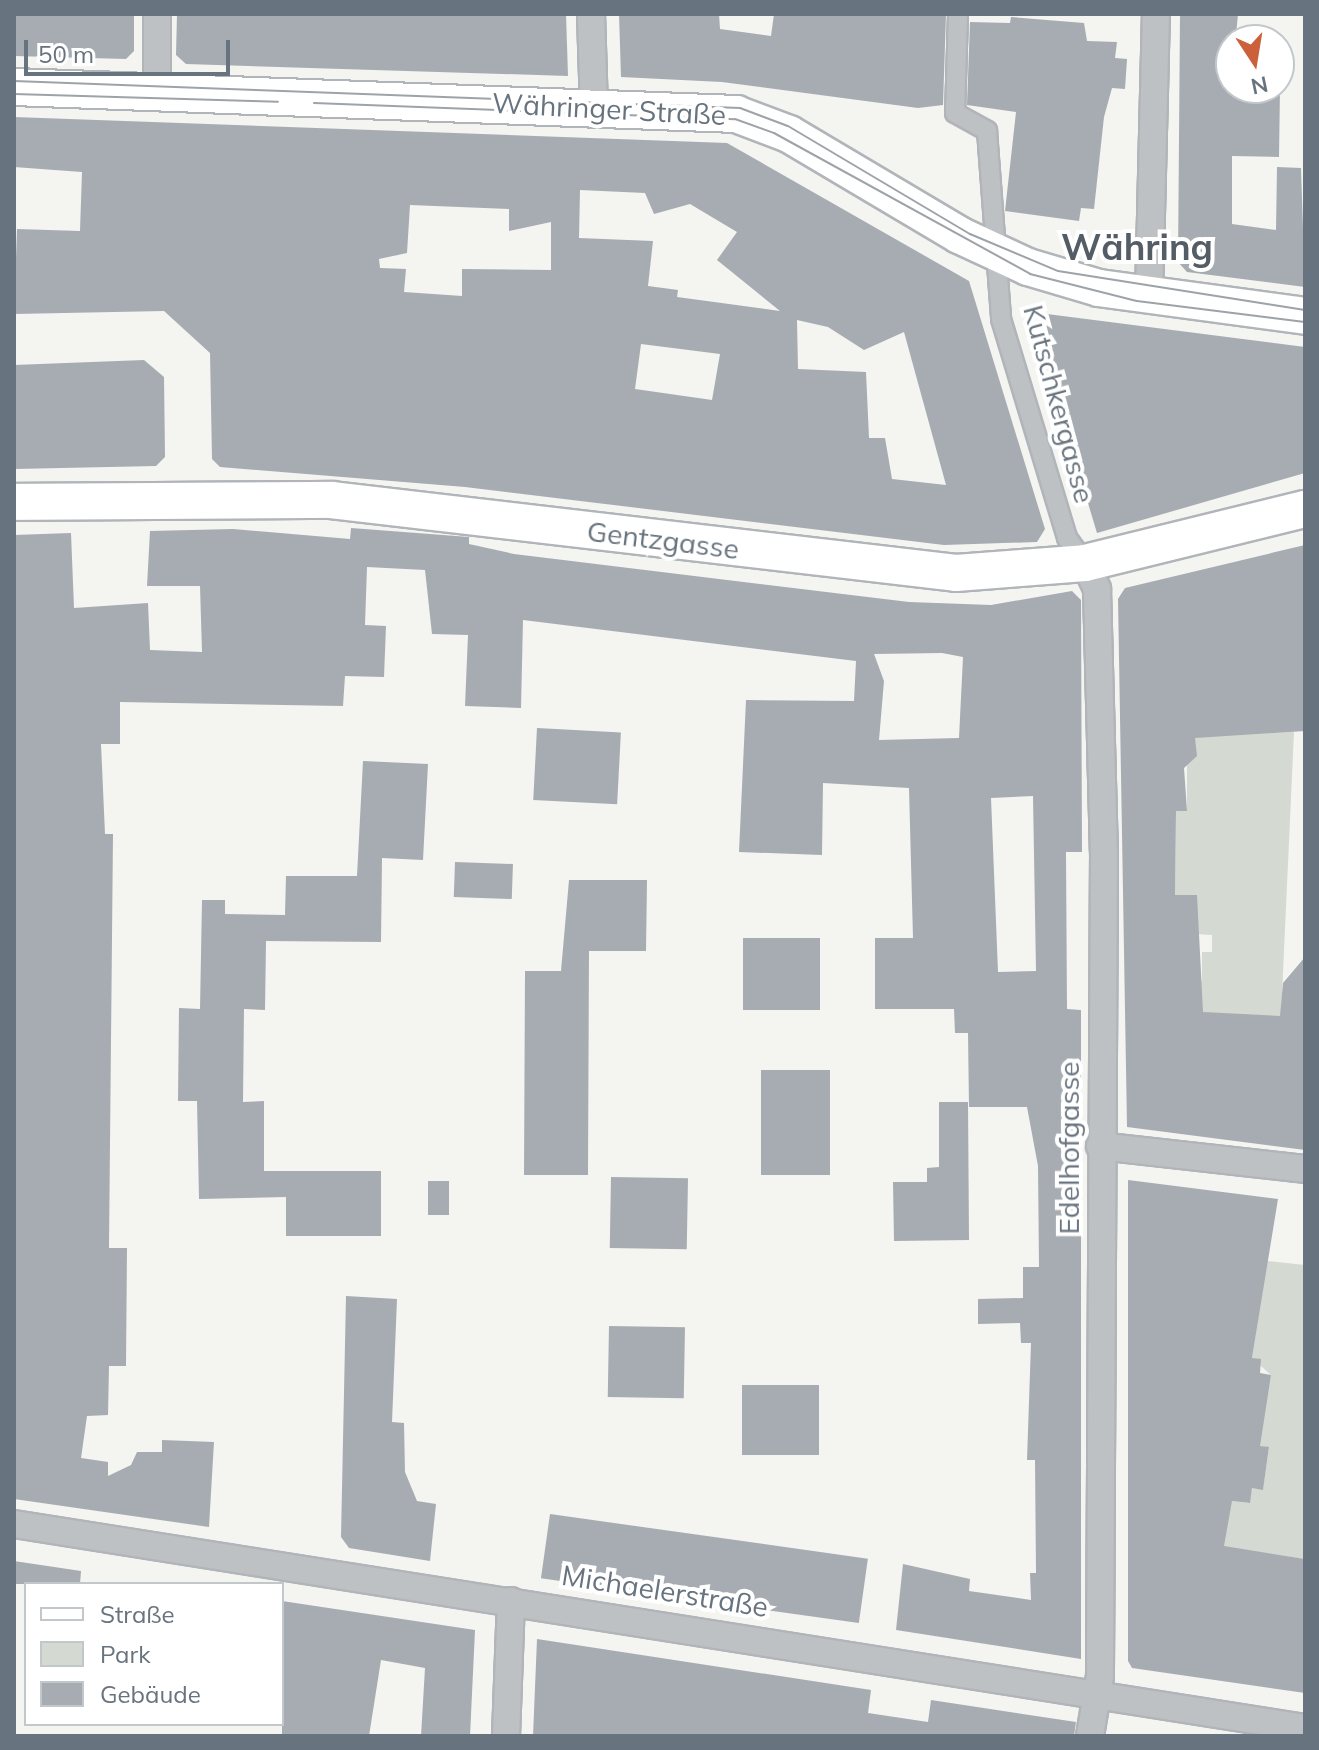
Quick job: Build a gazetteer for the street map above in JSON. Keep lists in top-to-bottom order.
{
  "streets": {
    "main road": ["Währinger Straße", "Gentzgasse"],
    "street": ["Kutschkergasse", "Edelhofgasse", "Michaelerstraße"]
  },
  "crossings": [
    ["Währinger Straße", "Kutschkergasse"],
    ["Kutschkergasse", "Gentzgasse"],
    ["Kutschkergasse", "Edelhofgasse"],
    ["Gentzgasse", "Edelhofgasse"],
    ["Edelhofgasse", "Michaelerstraße"]
  ],
  "districts": ["Währing"],
  "legend": ["Straße", "Park", "Gebäude"],
  "scale_bar": "50 m",
  "north": "bottom"
}
